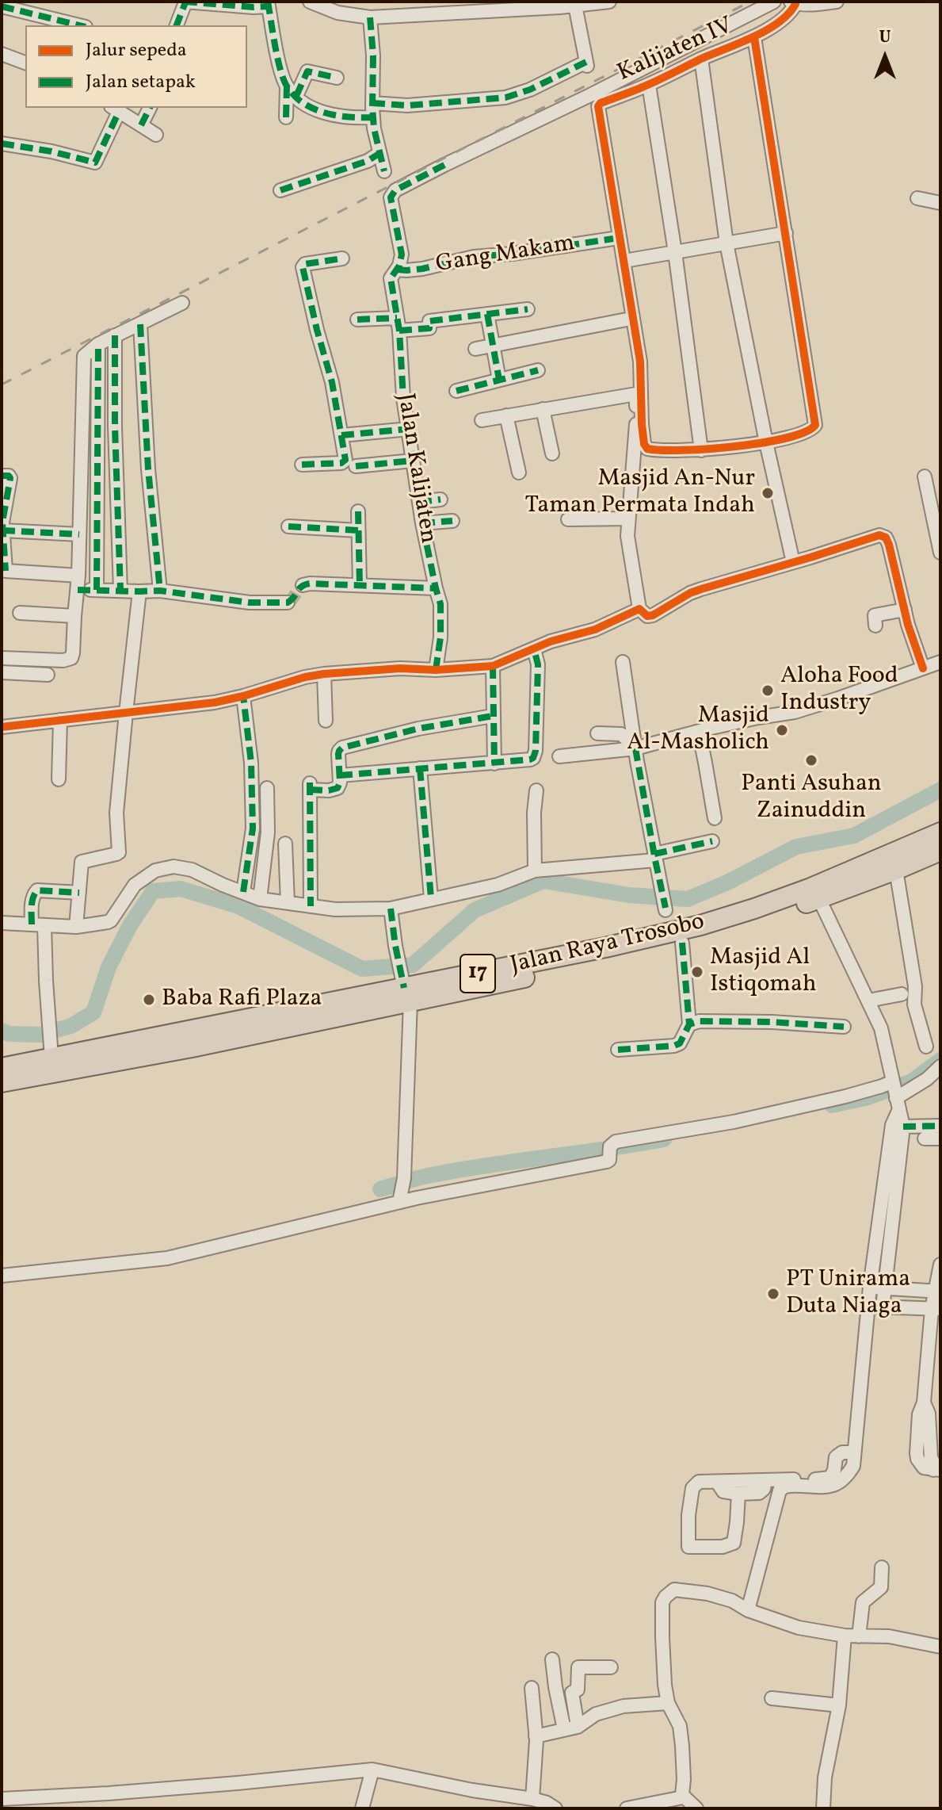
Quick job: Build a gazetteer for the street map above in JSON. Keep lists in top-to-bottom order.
{
  "streets": {
    "highway": ["Jalan Raya Trosobo", "17"],
    "street": ["Kalijaten IV", "Gang Makam", "Jalan Kalijaten"]
  },
  "crossings": [
    ["Kalijaten IV", "Jalan Kalijaten"],
    ["Gang Makam", "Jalan Kalijaten"]
  ],
  "places": [
    "Masjid An-Nur Taman Permata Indah",
    "Aloha Food Industry",
    "Masjid Al-Masholich",
    "Panti Asuhan Zainuddin",
    "Masjid Al Istiqomah",
    "Baba Rafi Plaza",
    "PT Unirama Duta Niaga"
  ],
  "legend": ["Jalur sepeda", "Jalan setapak"],
  "north": "top"
}
